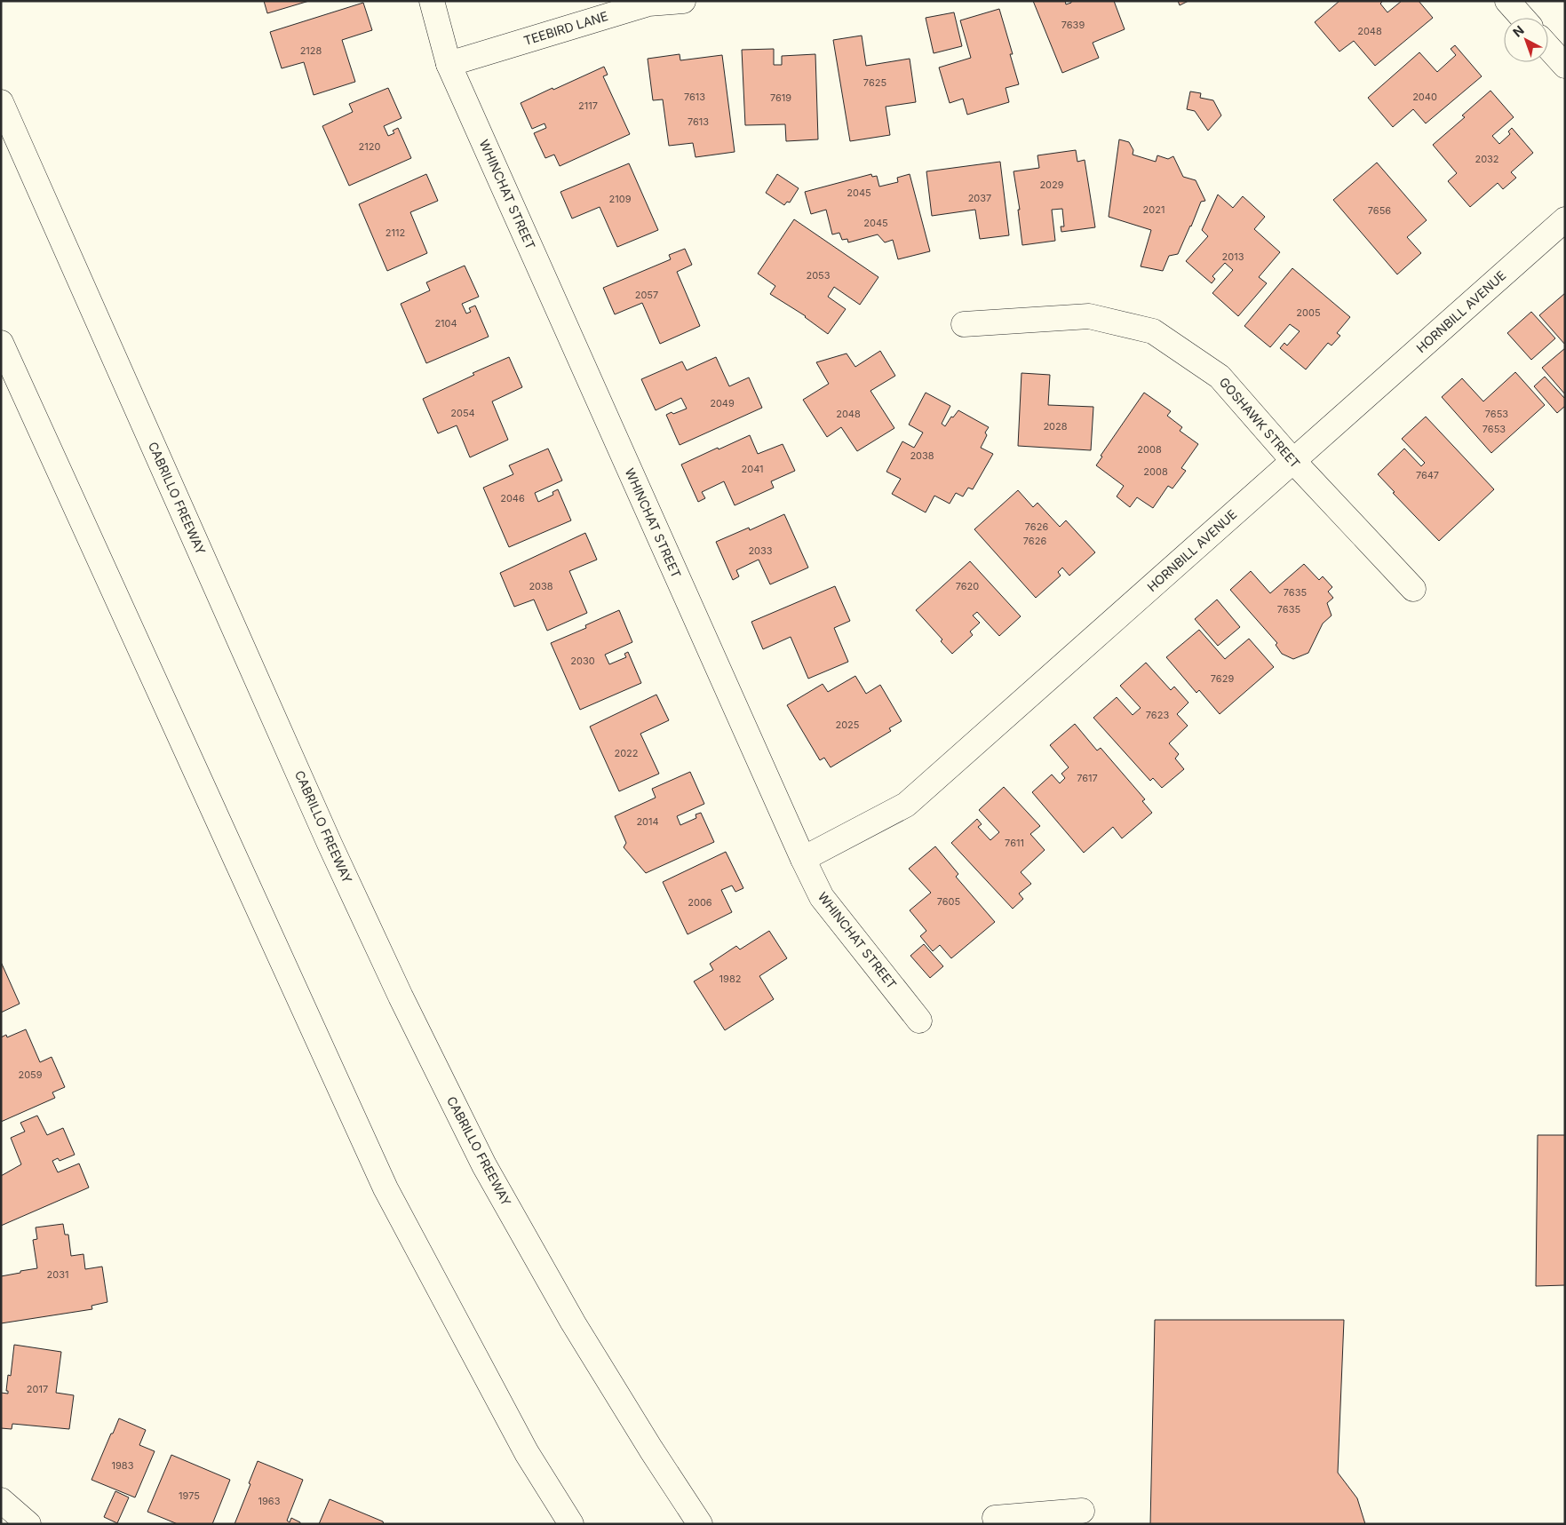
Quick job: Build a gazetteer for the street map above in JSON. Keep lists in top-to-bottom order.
{
  "streets": {
    "main road": [
      "TEEBIRD LANE",
      "WHINCHAT STREET",
      "HORNBILL AVENUE",
      "GOSHAWK STREET",
      "CABRILLO FREEWAY"
    ]
  },
  "crossings": [
    ["TEEBIRD LANE", "WHINCHAT STREET"],
    ["WHINCHAT STREET", "HORNBILL AVENUE"],
    ["HORNBILL AVENUE", "GOSHAWK STREET"]
  ],
  "house_numbers": [
    "7639",
    "2048",
    "2128",
    "7625",
    "7613",
    "2040",
    "7619",
    "2117",
    "7613",
    "2120",
    "2032",
    "2029",
    "2045",
    "2037",
    "2109",
    "2021",
    "7656",
    "2045",
    "2112",
    "2013",
    "2053",
    "2057",
    "2005",
    "2104",
    "2049",
    "2054",
    "2048",
    "7653",
    "2028",
    "7653",
    "2008",
    "2038",
    "2041",
    "2008",
    "7647",
    "2046",
    "7626",
    "7626",
    "2033",
    "2038",
    "7620",
    "7635",
    "7635",
    "2030",
    "7629",
    "7623",
    "2025",
    "2022",
    "7617",
    "2014",
    "7611",
    "7605",
    "2006",
    "1982",
    "2059",
    "2031",
    "2017",
    "1983",
    "1975",
    "1963"
  ],
  "north": "top left"
}
